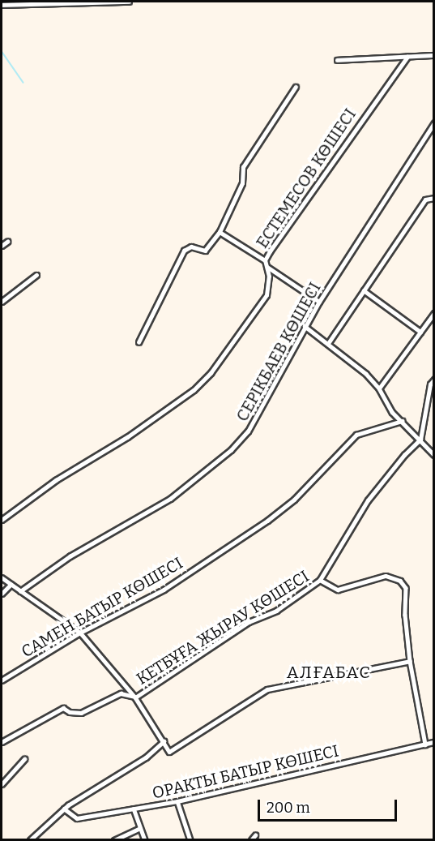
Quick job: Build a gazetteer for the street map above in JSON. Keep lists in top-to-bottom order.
{
  "streets": {
    "street": [
      "ЕСТЕМЕСОВ КӨШЕСІ",
      "СЕРІКБАЕВ КӨШЕСІ",
      "САМЕН БАТЫР КӨШЕСІ",
      "КЕТБҰҒА ЖЫРАУ КӨШЕСІ",
      "ОРАКТЫ БАТЫР КӨШЕСІ"
    ]
  },
  "districts": ["АЛҒАБАС"],
  "scale_bar": "200 m"
}
